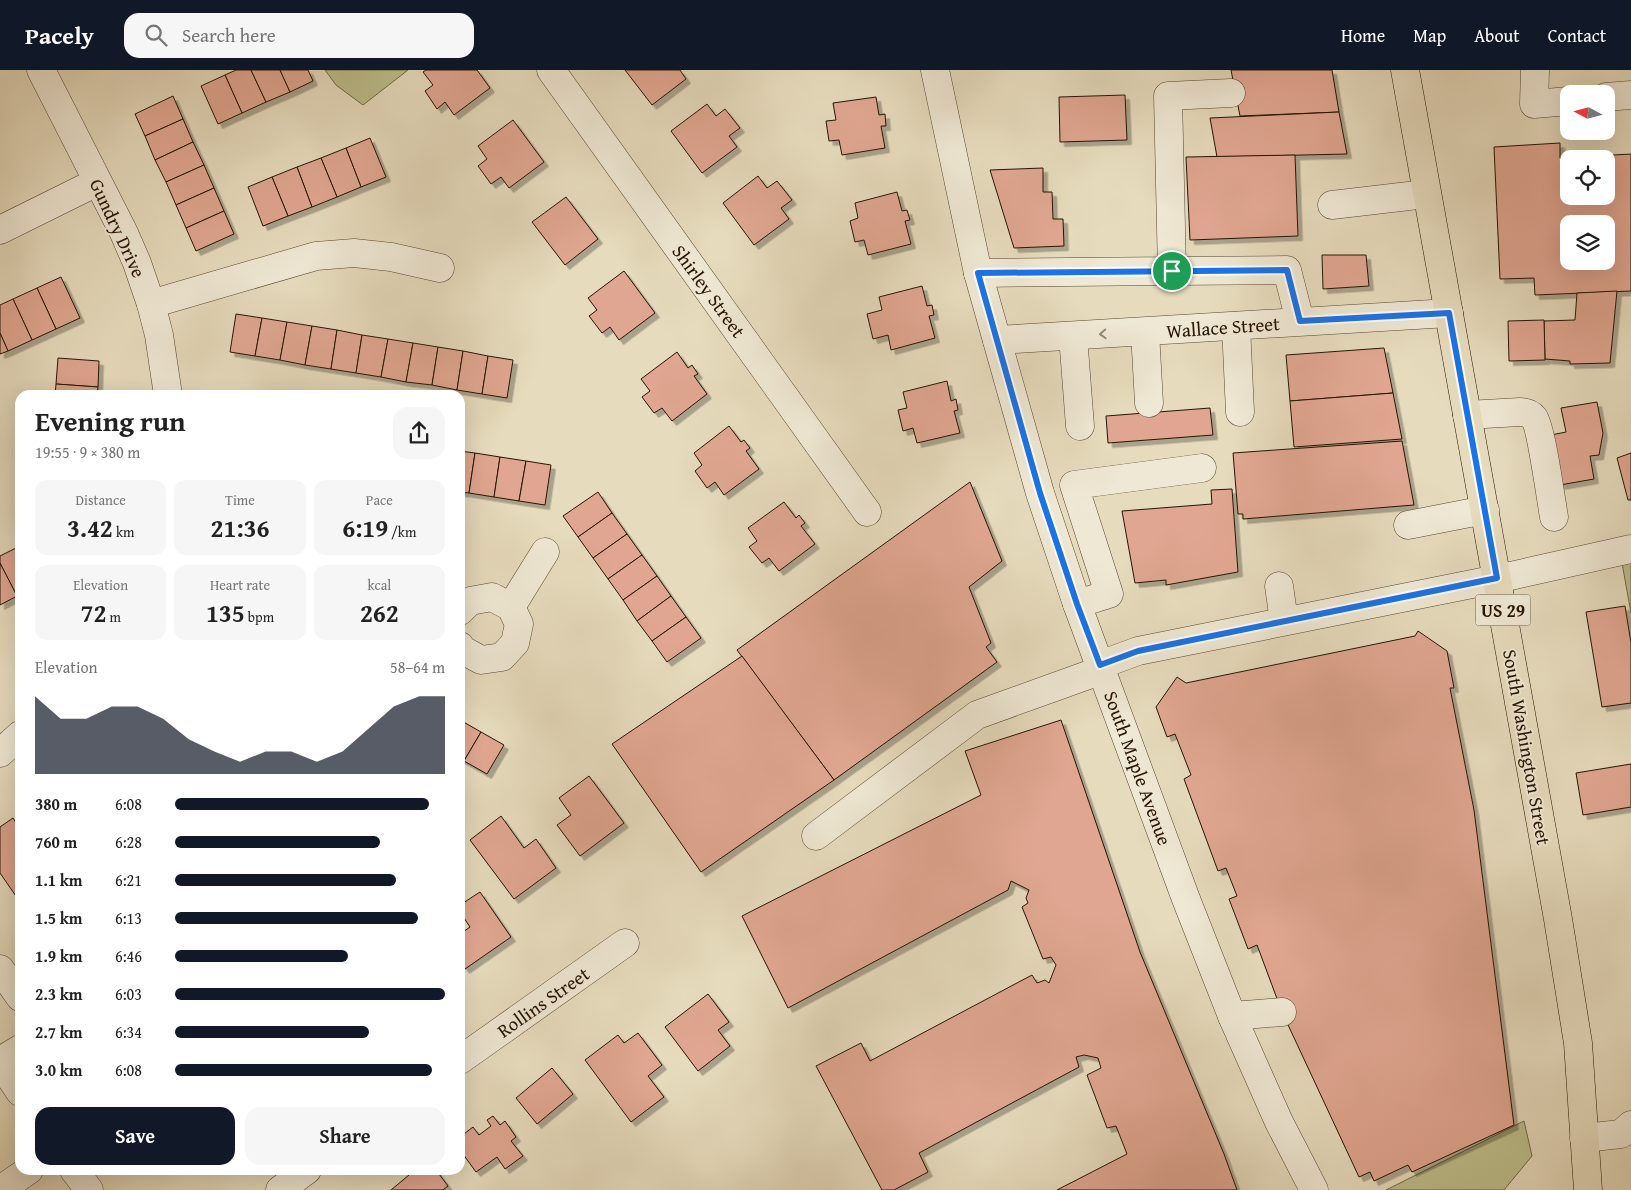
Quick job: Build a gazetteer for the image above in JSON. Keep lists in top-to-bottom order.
{
  "streets": {
    "main road": ["US 29", "South Washington Street"],
    "street": [
      "Gundry Drive",
      "Shirley Street",
      "Wallace Street",
      "South Maple Avenue",
      "Rollins Street"
    ]
  },
  "crossings": [
    ["Wallace Street", "South Washington Street"],
    ["Wallace Street", "South Maple Avenue"]
  ],
  "north": "left",
  "page": {
    "header": "Pacely",
    "search": "Search here",
    "nav": [
      "Home",
      "Map",
      "About",
      "Contact"
    ],
    "heading": ["Evening run", "19:55 · 9 × 380 m"],
    "stats": [
      ["Distance", "3.42 km"],
      ["Time", "21:36"],
      ["Pace", "6:19 /km"],
      ["Elevation", "72 m"],
      ["Heart rate", "135 bpm"],
      ["kcal", "262"]
    ],
    "chart": ["Elevation", "58–64 m"],
    "list": [
      {
        "name": "380 m",
        "note": "6:08"
      },
      {
        "name": "760 m",
        "note": "6:28"
      },
      {
        "name": "1.1 km",
        "note": "6:21"
      },
      {
        "name": "1.5 km",
        "note": "6:13"
      },
      {
        "name": "1.9 km",
        "note": "6:46"
      },
      {
        "name": "2.3 km",
        "note": "6:03"
      },
      {
        "name": "2.7 km",
        "note": "6:34"
      },
      {
        "name": "3.0 km",
        "note": "6:08"
      }
    ],
    "buttons": ["Save", "Share"]
  }
}
